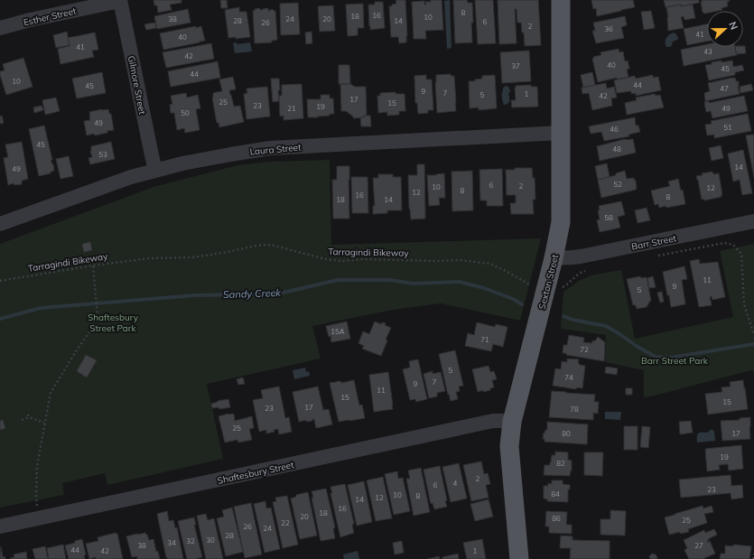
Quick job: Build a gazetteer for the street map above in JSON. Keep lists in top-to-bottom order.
{
  "streets": {
    "main road": ["Sexton Street"],
    "street": [
      "Esther Street",
      "Gilmore Street",
      "Laura Street",
      "Barr Street",
      "Shaftesbury Street"
    ],
    "path": ["Tarragindi Bikeway"]
  },
  "crossings": [
    ["Esther Street", "Gilmore Street"],
    ["Gilmore Street", "Laura Street"],
    ["Laura Street", "Sexton Street"],
    ["Barr Street", "Sexton Street"],
    ["Sexton Street", "Shaftesbury Street"]
  ],
  "water": ["Sandy Creek"],
  "parks": ["Shaftesbury Street Park", "Barr Street Park"],
  "house_numbers": [
    "8",
    "16",
    "18",
    "10",
    "38",
    "24",
    "20",
    "28",
    "14",
    "6",
    "26",
    "2",
    "36",
    "41",
    "40",
    "41",
    "43",
    "42",
    "40",
    "37",
    "45",
    "44",
    "10",
    "44",
    "45",
    "47",
    "9",
    "7",
    "1",
    "5",
    "42",
    "17",
    "25",
    "15",
    "23",
    "19",
    "21",
    "49",
    "50",
    "49",
    "51",
    "46",
    "45",
    "48",
    "53",
    "14",
    "49",
    "52",
    "6",
    "2",
    "10",
    "12",
    "8",
    "12",
    "16",
    "8",
    "18",
    "14",
    "58",
    "11",
    "9",
    "5",
    "15A",
    "71",
    "72",
    "5",
    "74",
    "7",
    "9",
    "11",
    "15",
    "15",
    "17",
    "23",
    "78",
    "25",
    "80",
    "17",
    "19",
    "82",
    "2",
    "4",
    "6",
    "23",
    "84",
    "10",
    "8",
    "12",
    "14",
    "16",
    "18",
    "20",
    "86",
    "25",
    "22",
    "26",
    "24",
    "28",
    "30",
    "32",
    "34",
    "38",
    "27",
    "44",
    "42",
    "1"
  ],
  "north": "right"
}
